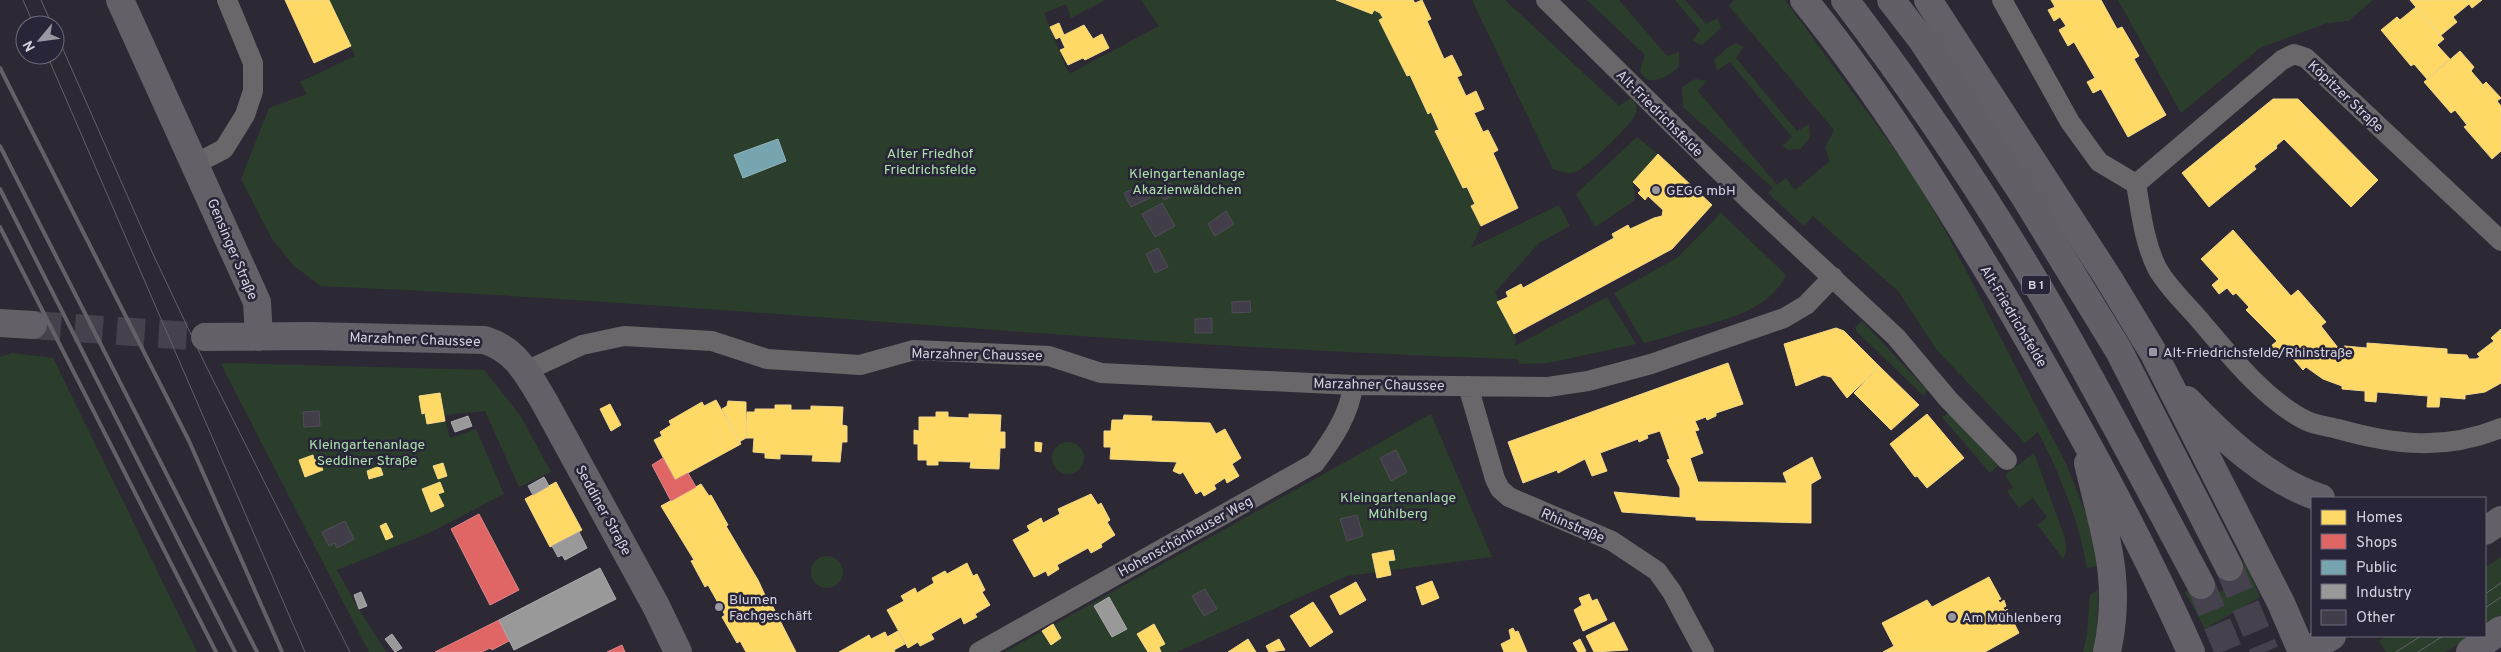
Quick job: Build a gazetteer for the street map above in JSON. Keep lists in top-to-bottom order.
{
  "streets": {
    "main road": [
      "Alt-Friedrichsfelde",
      "Gensinger Straße",
      "B 1",
      "Marzahner Chaussee",
      "Seddiner Straße"
    ],
    "street": ["Köpitzer Straße", "Rhinstraße", "Hohenschönhauser Weg"]
  },
  "crossings": [
    ["Alt-Friedrichsfelde", "Marzahner Chaussee"],
    ["Gensinger Straße", "Marzahner Chaussee"],
    ["Marzahner Chaussee", "Seddiner Straße"],
    ["Marzahner Chaussee", "Rhinstraße"],
    ["Marzahner Chaussee", "Hohenschönhauser Weg"]
  ],
  "parks": [
    "Alter Friedhof Friedrichsfelde",
    "Kleingartenanlage Akazienwäldchen",
    "Kleingartenanlage Seddiner Straße",
    "Kleingartenanlage Mühlberg"
  ],
  "places": {
    "other": ["GEGG mbH", "Blumen Fachgeschäft", "Am Mühlenberg"],
    "transit": ["Alt-Friedrichsfelde/Rhinstraße"]
  },
  "legend": [
    "Homes",
    "Shops",
    "Public",
    "Industry",
    "Other"
  ],
  "north": "bottom left"
}
